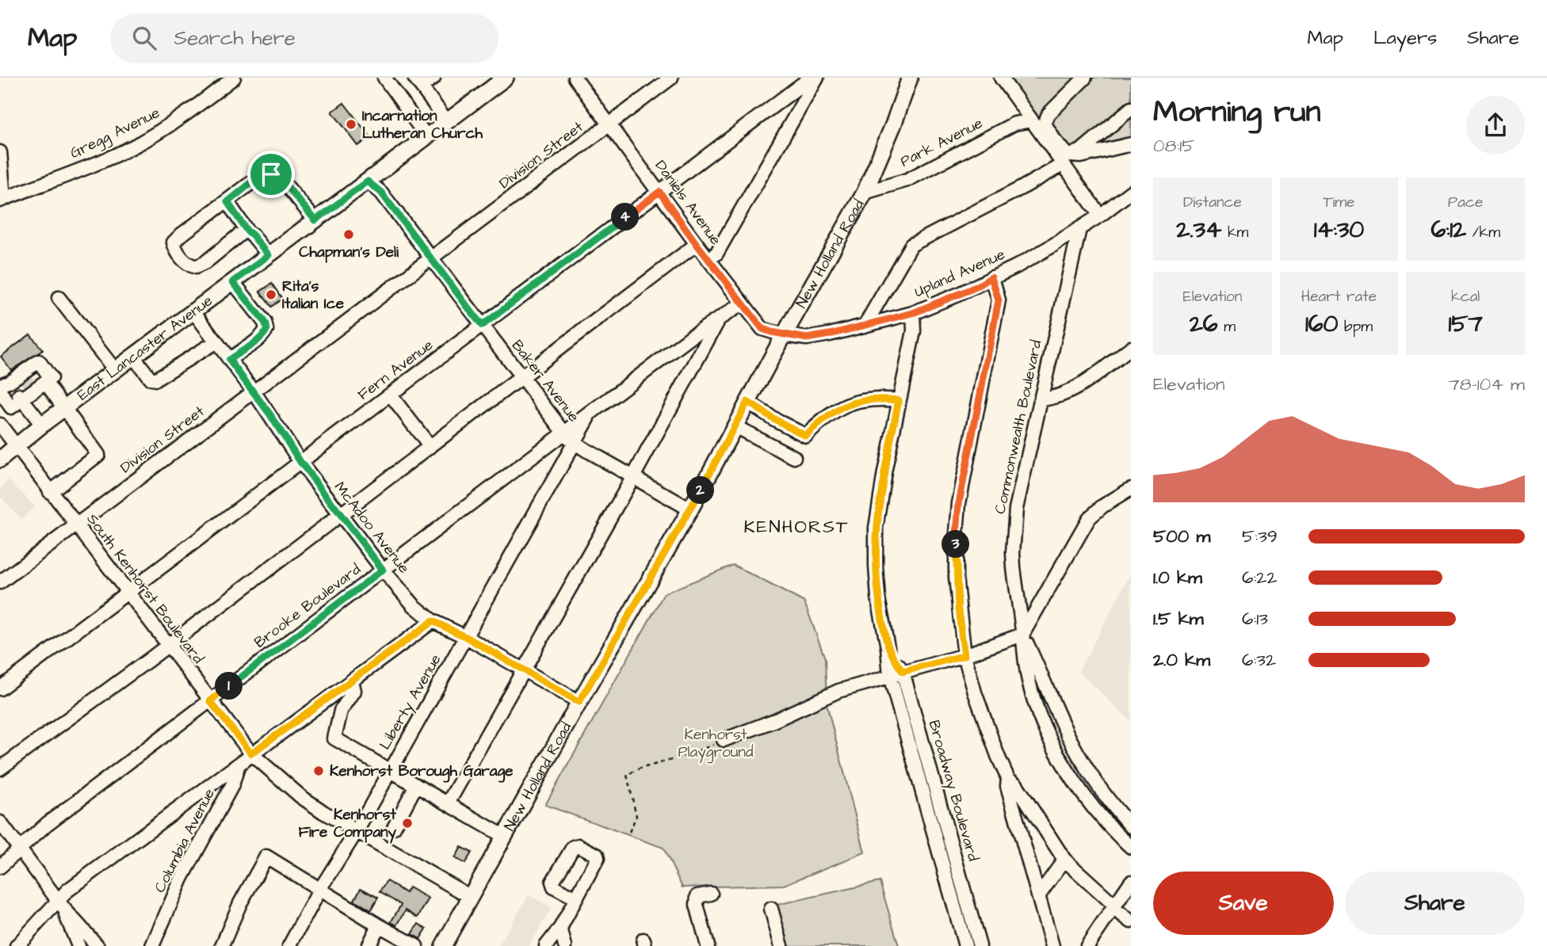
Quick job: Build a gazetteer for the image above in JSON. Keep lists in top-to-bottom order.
{
  "streets": {
    "main road": ["New Holland Road", "East Lancaster Avenue"],
    "street": [
      "Gregg Avenue",
      "Park Avenue",
      "Division Street",
      "Daniels Avenue",
      "Upland Avenue",
      "Fern Avenue",
      "Baker Avenue",
      "Commonwealth Boulevard",
      "McAdoo Avenue",
      "South Kenhorst Boulevard",
      "Brooke Boulevard",
      "Liberty Avenue",
      "Broadway Boulevard",
      "Columbia Avenue"
    ]
  },
  "crossings": [
    ["Park Avenue", "New Holland Road"],
    ["Division Street", "Daniels Avenue"],
    ["Division Street", "Baker Avenue"],
    ["Division Street", "McAdoo Avenue"],
    ["Division Street", "South Kenhorst Boulevard"],
    ["Daniels Avenue", "New Holland Road"],
    ["Daniels Avenue", "Upland Avenue"],
    ["Daniels Avenue", "Fern Avenue"],
    ["Daniels Avenue", "Brooke Boulevard"],
    ["New Holland Road", "Upland Avenue"],
    ["New Holland Road", "Baker Avenue"],
    ["New Holland Road", "McAdoo Avenue"],
    ["New Holland Road", "South Kenhorst Boulevard"],
    ["Upland Avenue", "Commonwealth Boulevard"],
    ["Upland Avenue", "Broadway Boulevard"],
    ["East Lancaster Avenue", "Baker Avenue"],
    ["East Lancaster Avenue", "McAdoo Avenue"],
    ["East Lancaster Avenue", "South Kenhorst Boulevard"],
    ["Fern Avenue", "Baker Avenue"],
    ["Fern Avenue", "McAdoo Avenue"],
    ["Fern Avenue", "South Kenhorst Boulevard"],
    ["Baker Avenue", "Brooke Boulevard"],
    ["Baker Avenue", "Liberty Avenue"],
    ["McAdoo Avenue", "Brooke Boulevard"],
    ["McAdoo Avenue", "Liberty Avenue"],
    ["McAdoo Avenue", "Columbia Avenue"],
    ["South Kenhorst Boulevard", "Brooke Boulevard"],
    ["South Kenhorst Boulevard", "Liberty Avenue"],
    ["South Kenhorst Boulevard", "Columbia Avenue"],
    ["Brooke Boulevard", "Liberty Avenue"]
  ],
  "districts": ["KENHORST"],
  "parks": ["Kenhorst Playground"],
  "places": [
    "Incarnation Lutheran Church",
    "Chapman's Deli",
    "Rita's Italian Ice",
    "Kenhorst Borough Garage",
    "Kenhorst Fire Company"
  ],
  "page": {
    "header": "Map",
    "search": "Search here",
    "nav": ["Map", "Layers", "Share"],
    "heading": ["Morning run", "08:15"],
    "stats": [
      ["Distance", "2.34 km"],
      ["Time", "14:30"],
      ["Pace", "6:12 /km"],
      ["Elevation", "26 m"],
      ["Heart rate", "160 bpm"],
      ["kcal", "157"]
    ],
    "pins": [
      "4",
      "2",
      "3",
      "1"
    ],
    "chart": ["Elevation", "78–104 m"],
    "list": [
      {
        "name": "500 m",
        "note": "5:39"
      },
      {
        "name": "1.0 km",
        "note": "6:22"
      },
      {
        "name": "1.5 km",
        "note": "6:13"
      },
      {
        "name": "2.0 km",
        "note": "6:32"
      }
    ],
    "buttons": ["Save", "Share"]
  }
}
